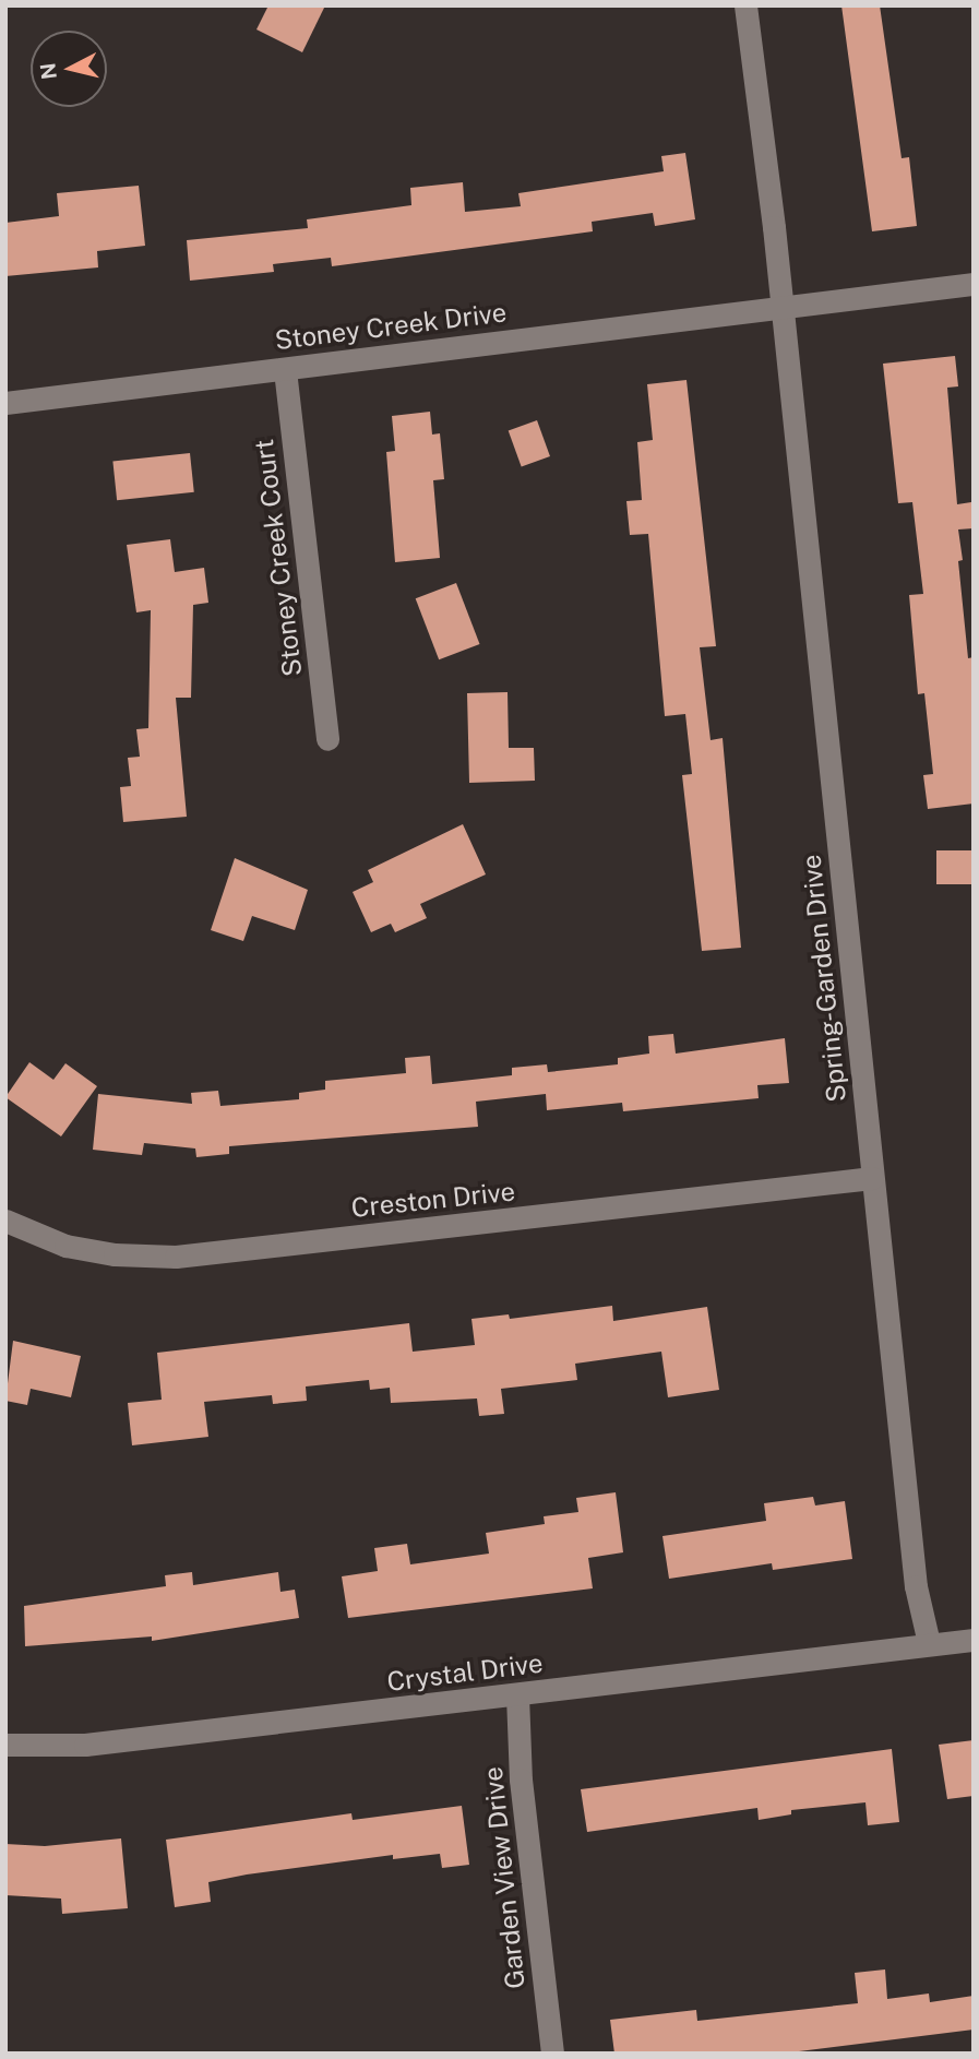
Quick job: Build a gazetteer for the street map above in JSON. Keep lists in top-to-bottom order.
{
  "streets": {
    "street": [
      "Stoney Creek Drive",
      "Stoney Creek Court",
      "Spring-Garden Drive",
      "Creston Drive",
      "Crystal Drive",
      "Garden View Drive"
    ]
  },
  "crossings": [
    ["Stoney Creek Drive", "Stoney Creek Court"],
    ["Stoney Creek Drive", "Spring-Garden Drive"],
    ["Spring-Garden Drive", "Creston Drive"],
    ["Spring-Garden Drive", "Crystal Drive"],
    ["Crystal Drive", "Garden View Drive"]
  ],
  "north": "left"
}
